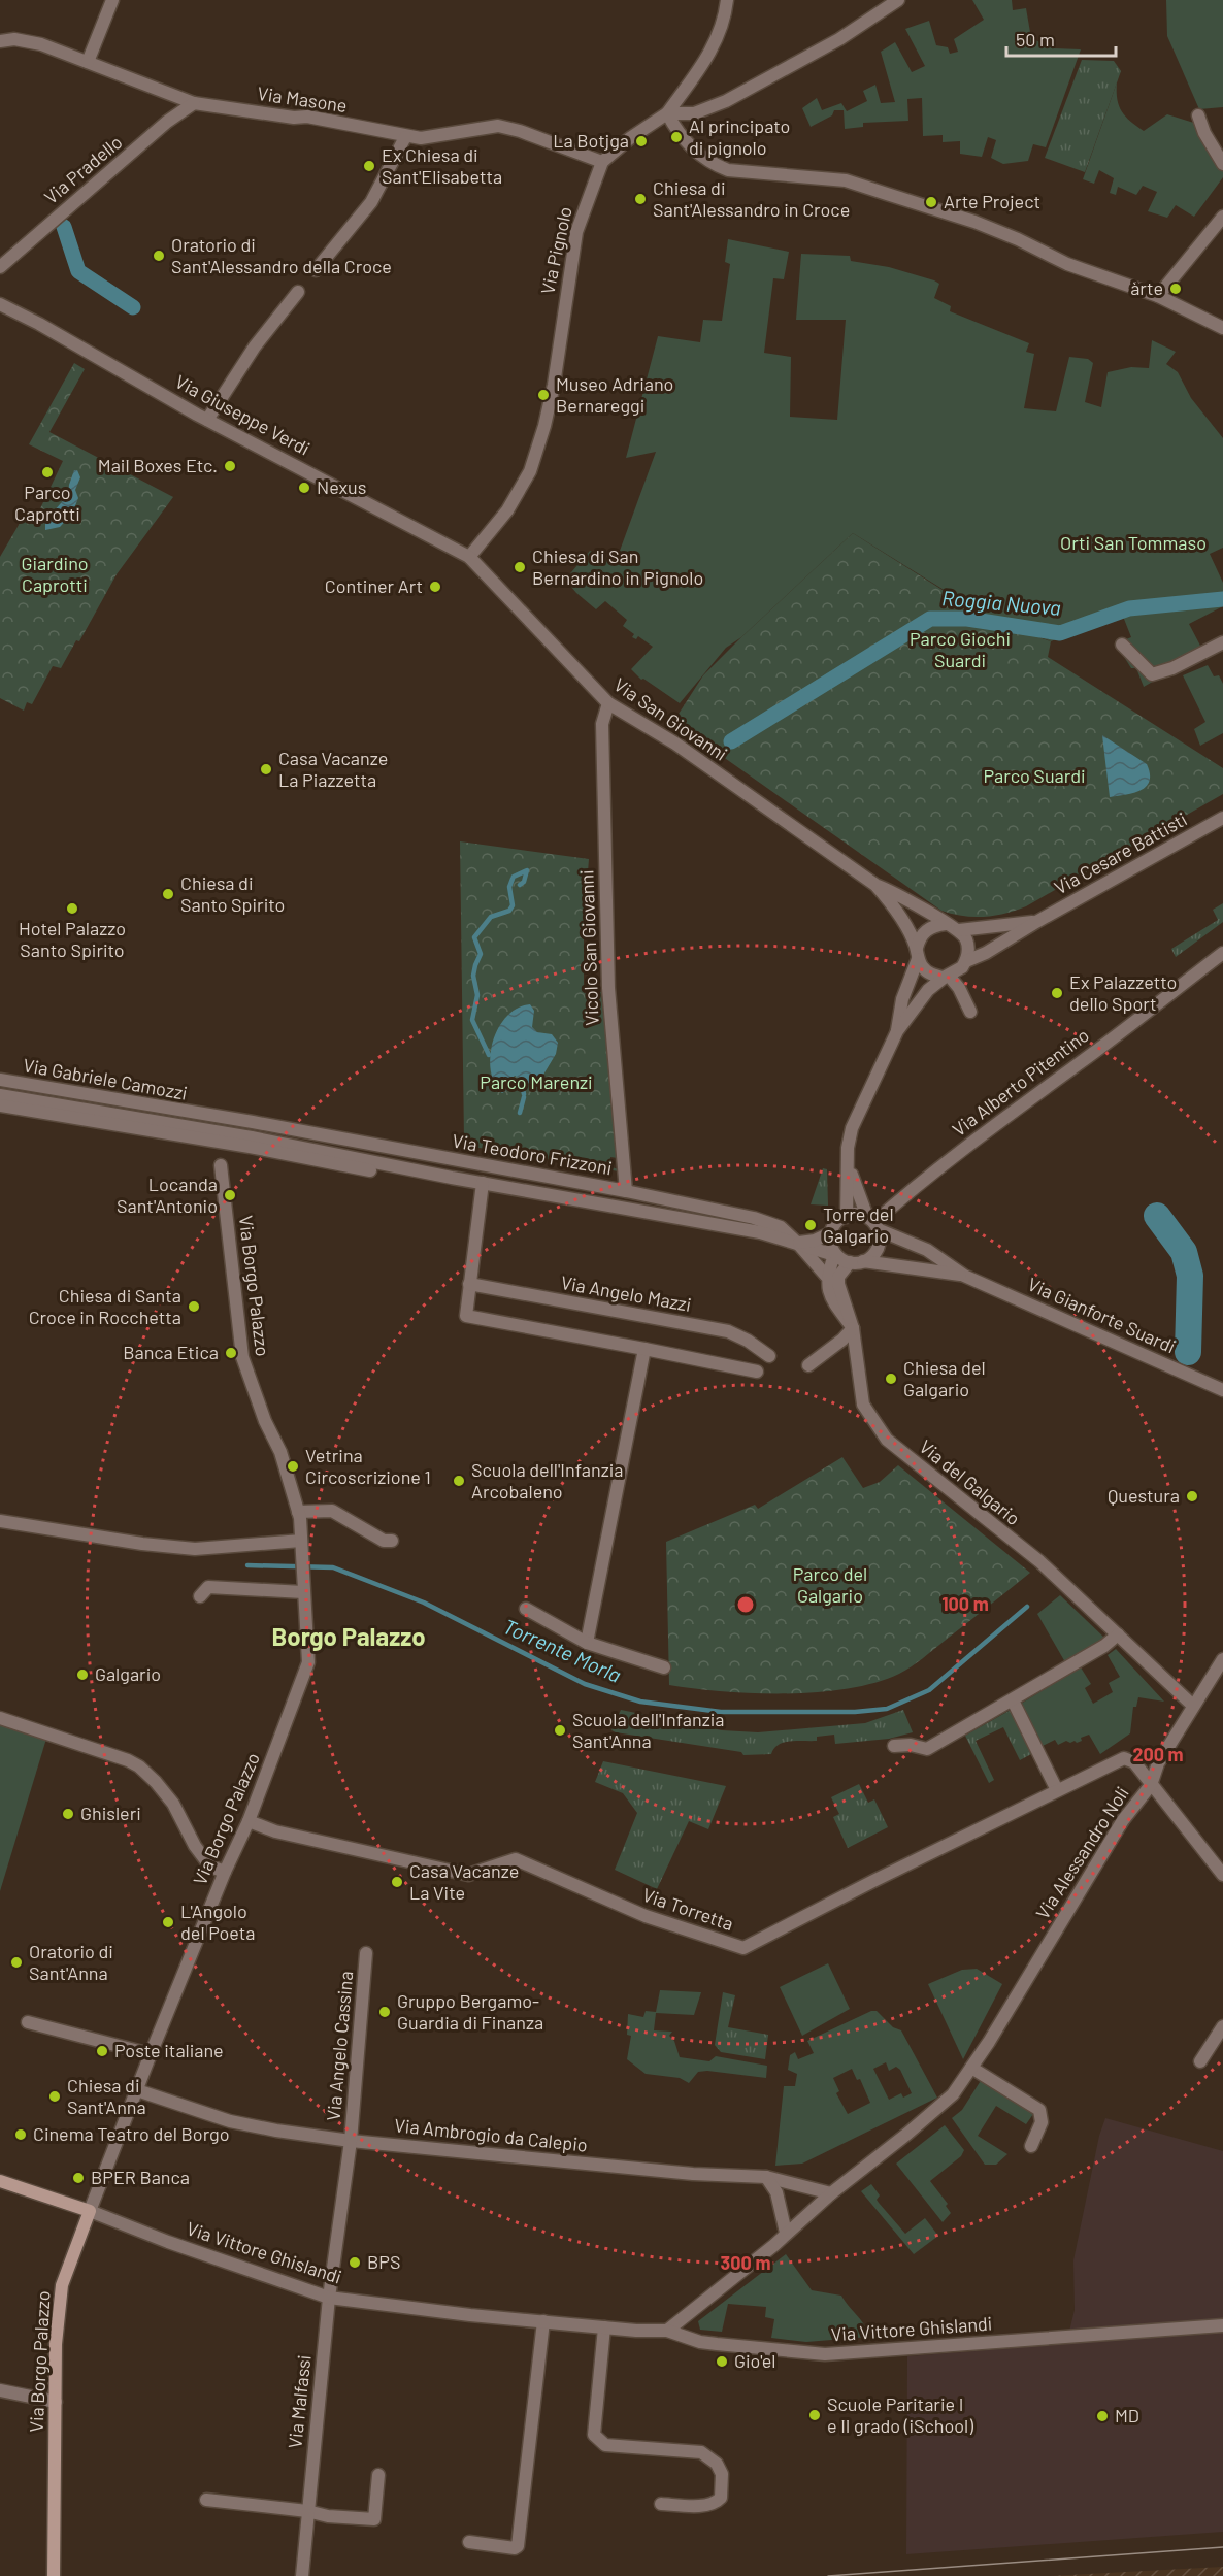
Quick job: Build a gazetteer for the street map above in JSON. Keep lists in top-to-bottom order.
{
  "streets": {
    "main road": ["Via Borgo Palazzo"],
    "street": [
      "Via Masone",
      "Via Pradello",
      "Via Pignolo",
      "Via Giuseppe Verdi",
      "Via San Giovanni",
      "Via Cesare Battisti",
      "Vicolo San Giovanni",
      "Via Gabriele Camozzi",
      "Via Alberto Pitentino",
      "Via Teodoro Frizzoni",
      "Via Angelo Mazzi",
      "Via Gianforte Suardi",
      "Via del Galgario",
      "Via Alessandro Noli",
      "Via Torretta",
      "Via Angelo Cassina",
      "Via Ambrogio da Calepio",
      "Via Vittore Ghislandi",
      "Via Malfassi"
    ]
  },
  "crossings": [
    ["Via Masone", "Via Pradello"],
    ["Via Masone", "Via Pignolo"],
    ["Via Pignolo", "Via Giuseppe Verdi"],
    ["Via Pignolo", "Via San Giovanni"],
    ["Via Giuseppe Verdi", "Via San Giovanni"],
    ["Via San Giovanni", "Via Cesare Battisti"],
    ["Via San Giovanni", "Vicolo San Giovanni"],
    ["Vicolo San Giovanni", "Via Teodoro Frizzoni"],
    ["Via Gabriele Camozzi", "Via Teodoro Frizzoni"],
    ["Via Gabriele Camozzi", "Via Borgo Palazzo"],
    ["Via Alberto Pitentino", "Via Teodoro Frizzoni"],
    ["Via Alberto Pitentino", "Via Gianforte Suardi"],
    ["Via Alberto Pitentino", "Via del Galgario"],
    ["Via Teodoro Frizzoni", "Via Borgo Palazzo"],
    ["Via Teodoro Frizzoni", "Via Gianforte Suardi"],
    ["Via Teodoro Frizzoni", "Via del Galgario"],
    ["Via Borgo Palazzo", "Via Torretta"],
    ["Via Borgo Palazzo", "Via Ambrogio da Calepio"],
    ["Via Borgo Palazzo", "Via Vittore Ghislandi"],
    ["Via Gianforte Suardi", "Via del Galgario"],
    ["Via del Galgario", "Via Alessandro Noli"],
    ["Via Alessandro Noli", "Via Torretta"],
    ["Via Alessandro Noli", "Via Ambrogio da Calepio"],
    ["Via Alessandro Noli", "Via Vittore Ghislandi"],
    ["Via Angelo Cassina", "Via Ambrogio da Calepio"],
    ["Via Angelo Cassina", "Via Vittore Ghislandi"],
    ["Via Angelo Cassina", "Via Malfassi"],
    ["Via Vittore Ghislandi", "Via Malfassi"]
  ],
  "districts": ["Borgo Palazzo"],
  "water": ["Roggia Nuova", "Torrente Morla"],
  "parks": [
    "Orti San Tommaso",
    "Giardino Caprotti",
    "Parco Giochi Suardi",
    "Parco Suardi",
    "Parco Marenzi",
    "Parco del Galgario"
  ],
  "places": [
    "Al principato di pignolo",
    "La Botjga",
    "Ex Chiesa di Sant'Elisabetta",
    "Chiesa di Sant'Alessandro in Croce",
    "Arte Project",
    "Oratorio di Sant'Alessandro della Croce",
    "àrte",
    "Museo Adriano Bernareggi",
    "Mail Boxes Etc.",
    "Parco Caprotti",
    "Nexus",
    "Chiesa di San Bernardino in Pignolo",
    "Continer Art",
    "Casa Vacanze La Piazzetta",
    "Chiesa di Santo Spirito",
    "Hotel Palazzo Santo Spirito",
    "Ex Palazzetto dello Sport",
    "Locanda Sant'Antonio",
    "Torre del Galgario",
    "Chiesa di Santa Croce in Rocchetta",
    "Banca Etica",
    "Chiesa del Galgario",
    "Vetrina Circoscrizione 1",
    "Scuola dell'Infanzia Arcobaleno",
    "Questura",
    "Galgario",
    "Scuola dell'Infanzia Sant'Anna",
    "Ghisleri",
    "Casa Vacanze La Vite",
    "L'Angolo del Poeta",
    "Oratorio di Sant'Anna",
    "Gruppo Bergamo- Guardia di Finanza",
    "Poste italiane",
    "Chiesa di Sant'Anna",
    "Cinema Teatro del Borgo",
    "BPER Banca",
    "BPS",
    "Gio'el",
    "Scuole Paritarie I e II grado (iSchool)",
    "MD"
  ],
  "scale_bar": "50 m",
  "rings": ["100 m", "200 m", "300 m"]
}
